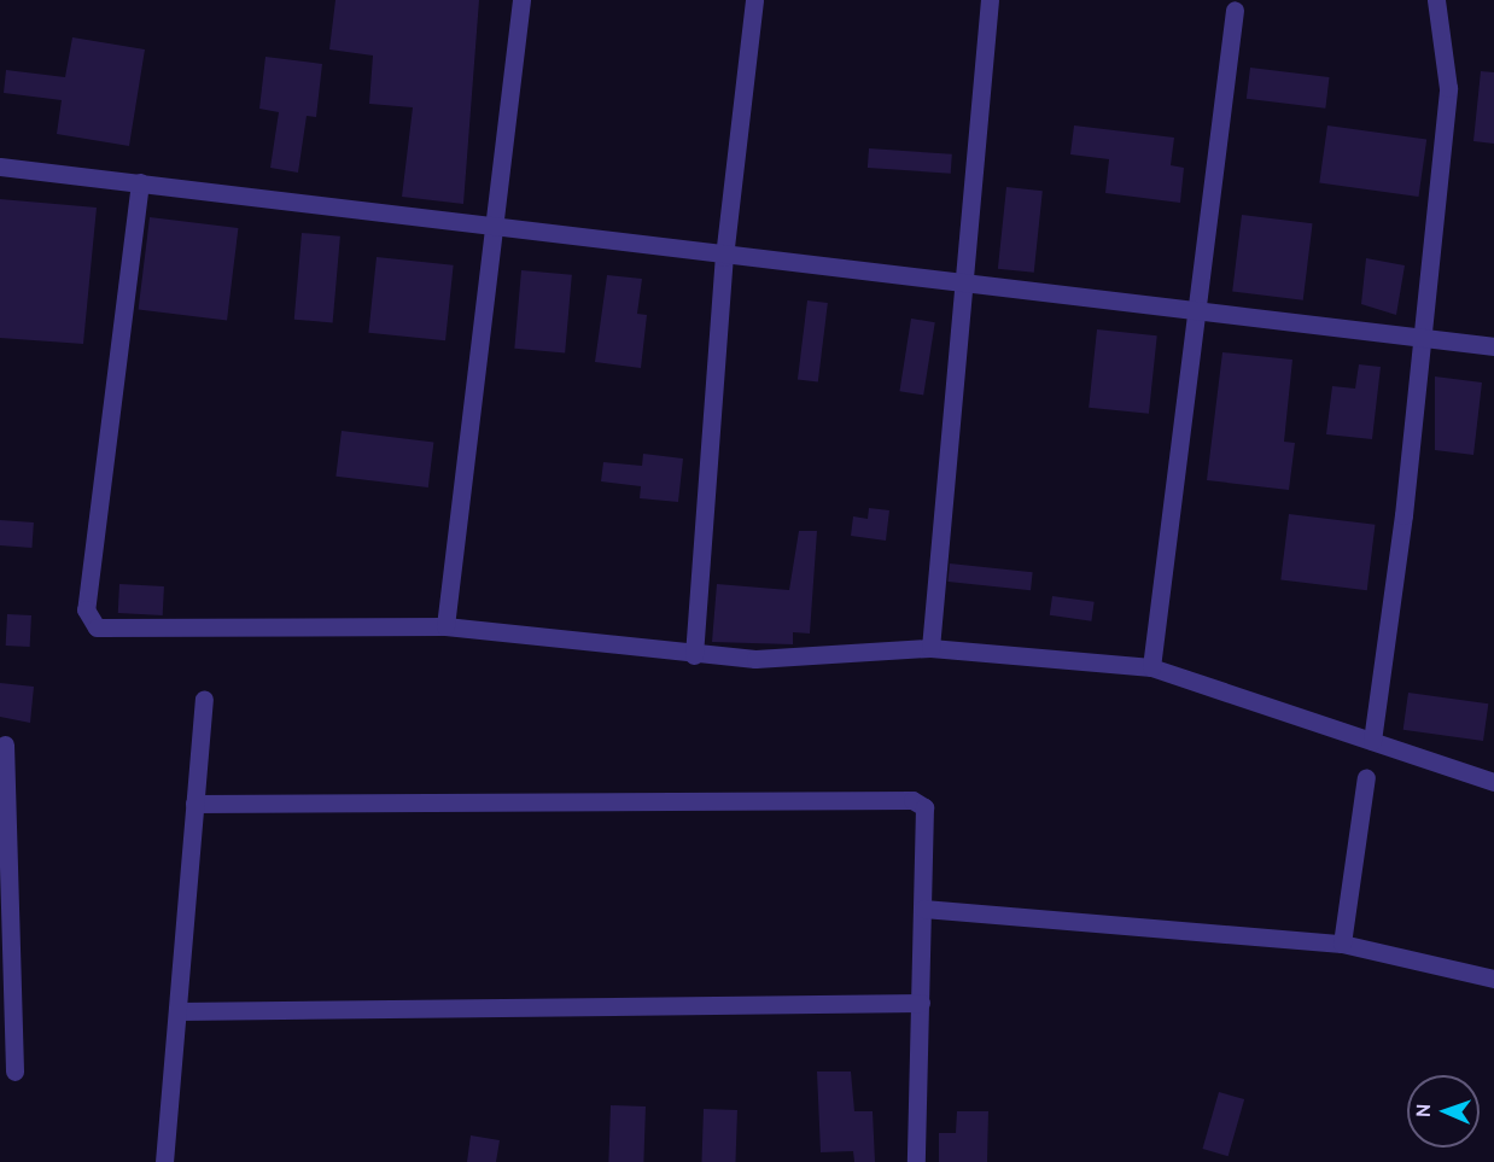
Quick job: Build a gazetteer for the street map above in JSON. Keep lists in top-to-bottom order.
{
  "north": "left"
}
